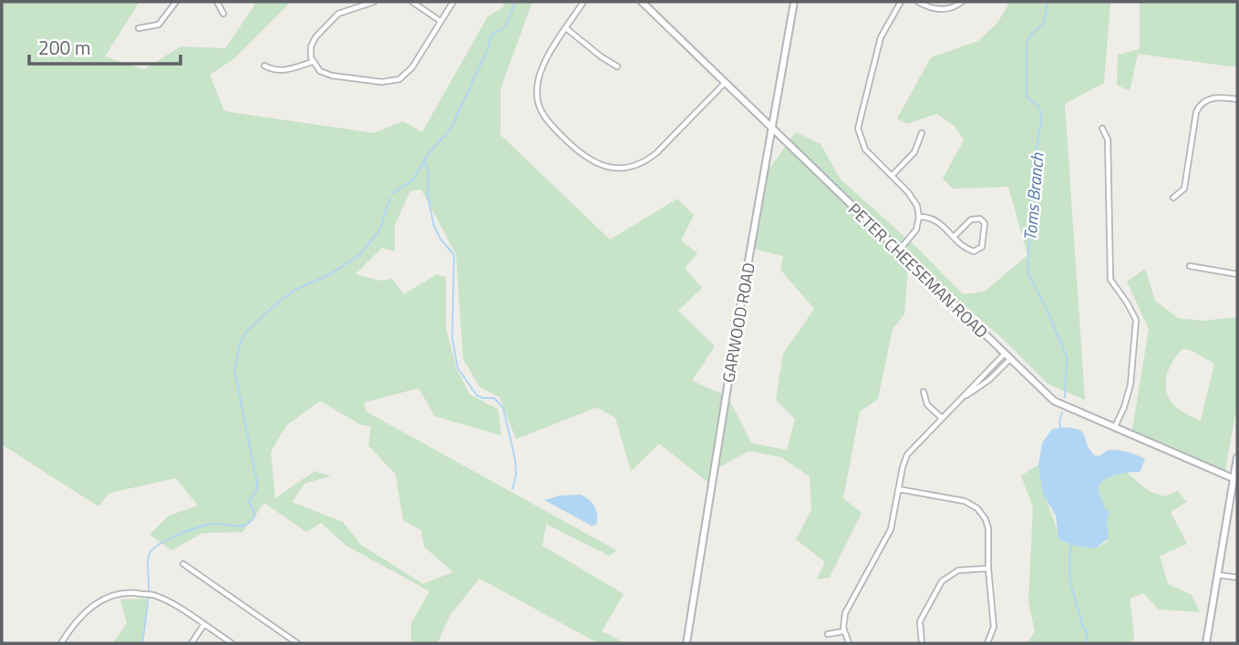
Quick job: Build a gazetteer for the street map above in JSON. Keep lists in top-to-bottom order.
{
  "streets": {
    "street": ["PETER CHEESEMAN ROAD", "GARWOOD ROAD"]
  },
  "crossings": [
    ["PETER CHEESEMAN ROAD", "GARWOOD ROAD"]
  ],
  "water": ["Toms Branch"],
  "scale_bar": "200 m"
}
